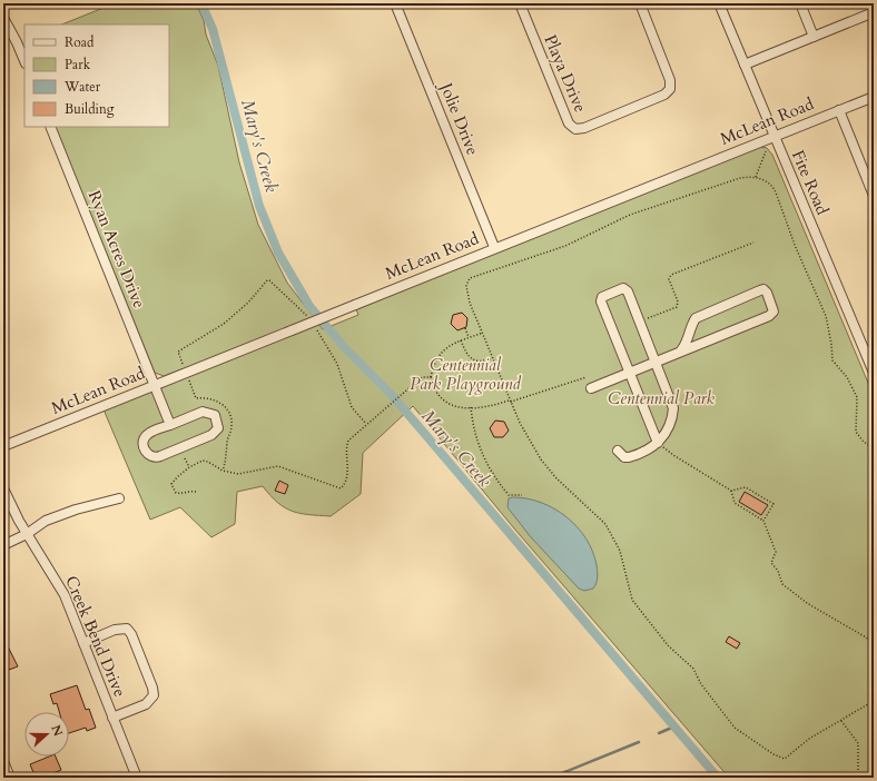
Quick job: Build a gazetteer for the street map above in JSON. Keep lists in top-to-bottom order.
{
  "streets": {
    "street": [
      "Playa Drive",
      "Jolie Drive",
      "McLean Road",
      "Fite Road",
      "Ryan Acres Drive",
      "Creek Bend Drive"
    ]
  },
  "crossings": [
    ["Jolie Drive", "McLean Road"],
    ["McLean Road", "Fite Road"],
    ["McLean Road", "Ryan Acres Drive"]
  ],
  "water": ["Mary's Creek"],
  "parks": ["Centennial Park Playground", "Centennial Park"],
  "legend": [
    "Road",
    "Park",
    "Water",
    "Building"
  ],
  "north": "right"
}
